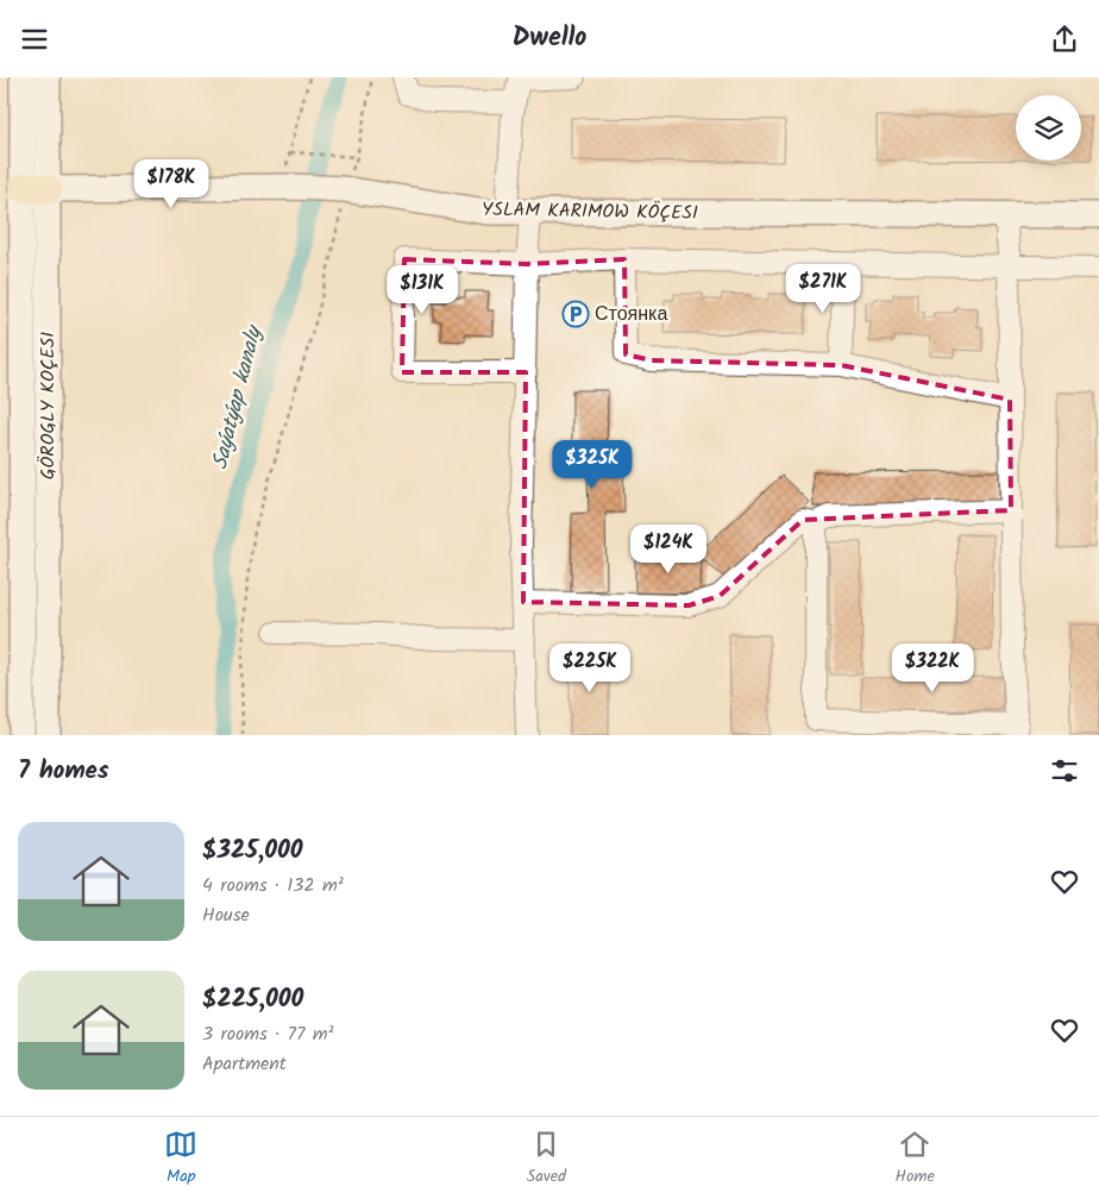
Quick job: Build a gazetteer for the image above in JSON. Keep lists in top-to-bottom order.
{
  "streets": {
    "street": ["YSLAM KARIMOW KÖÇESI", "GÖROGLY KOÇESI"]
  },
  "crossings": [
    ["YSLAM KARIMOW KÖÇESI", "GÖROGLY KOÇESI"]
  ],
  "water": ["Saýatýap kanaly"],
  "places": {
    "parking": ["Стоянка"]
  },
  "page": {
    "header": "Dwello",
    "price": [
      "$178K",
      "$271K",
      "$131K",
      "$325K",
      "$124K",
      "$225K",
      "$322K"
    ],
    "heading": "7 homes",
    "list": [
      {
        "name": "$325,000",
        "note": "4 rooms · 132 m² · House"
      },
      {
        "name": "$225,000",
        "note": "3 rooms · 77 m² · Apartment"
      }
    ],
    "tabs": ["Map", "Saved", "Home"]
  }
}
